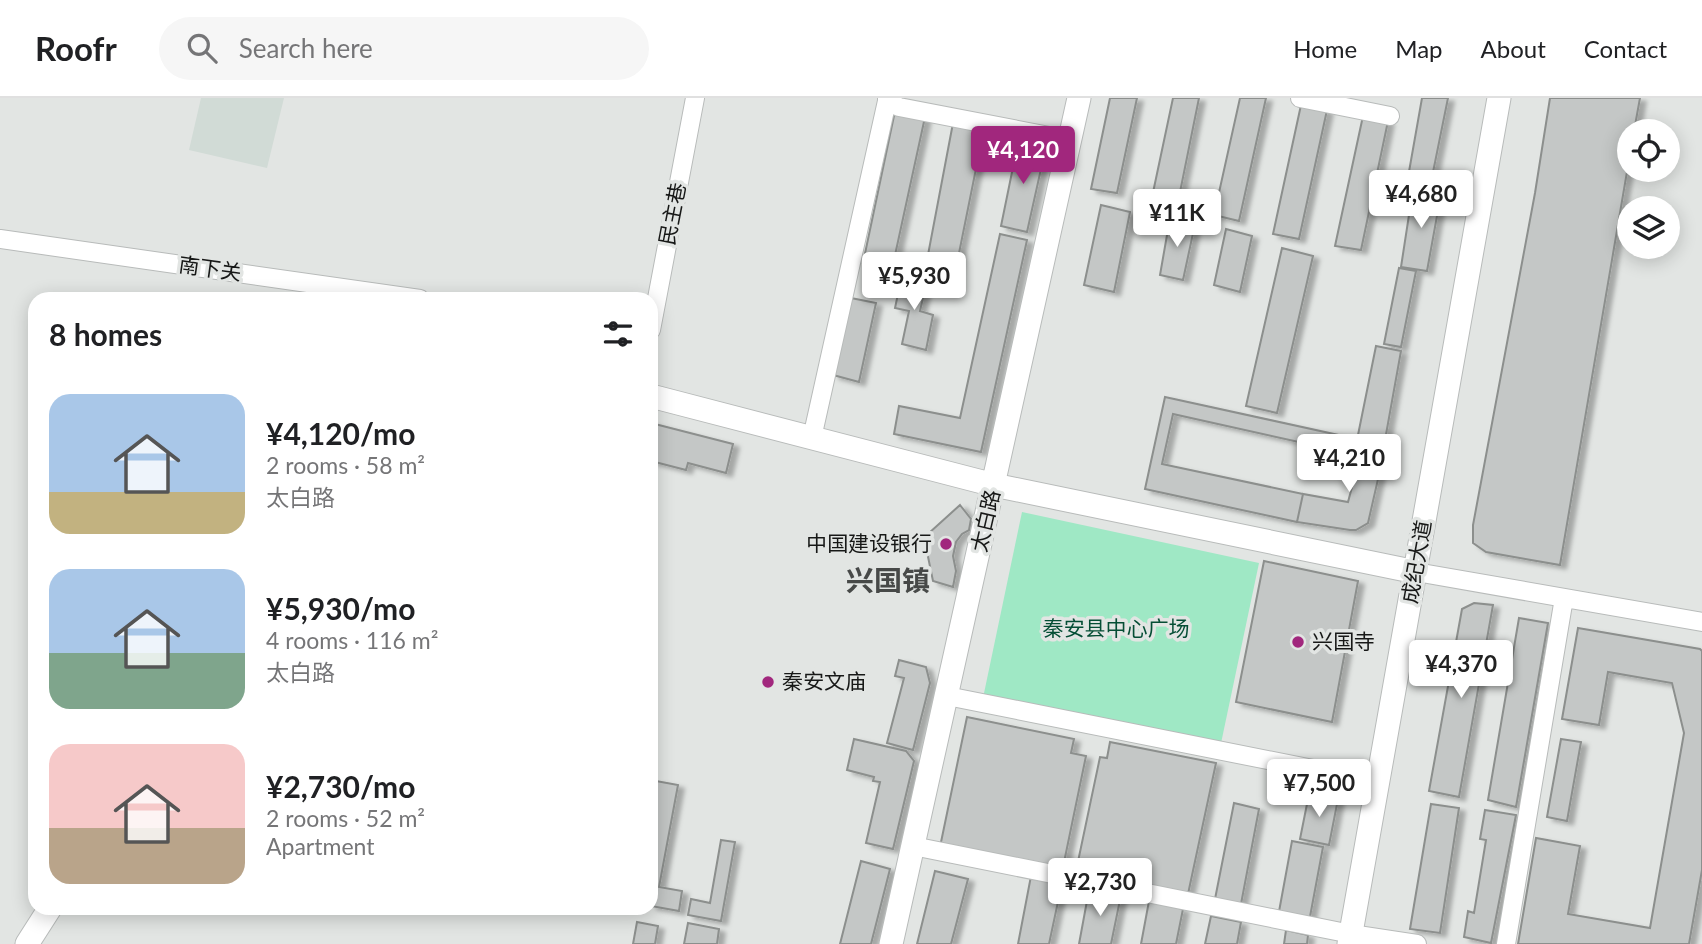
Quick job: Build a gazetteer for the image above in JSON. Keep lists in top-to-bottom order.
{
  "streets": {
    "main road": ["太白路", "成纪大道"],
    "street": ["民主巷", "南下关"]
  },
  "districts": ["兴国镇"],
  "parks": ["秦安县中心广场"],
  "places": ["中国建设银行", "兴国寺", "秦安文庙"],
  "page": {
    "header": "Roofr",
    "search": "Search here",
    "nav": [
      "Home",
      "Map",
      "About",
      "Contact"
    ],
    "price": [
      "¥4,120",
      "¥4,680",
      "¥11K",
      "¥5,930",
      "¥4,210",
      "¥4,370",
      "¥7,500",
      "¥2,730"
    ],
    "heading": "8 homes",
    "list": [
      {
        "name": "¥4,120/mo",
        "note": "2 rooms · 58 m² · 太白路"
      },
      {
        "name": "¥5,930/mo",
        "note": "4 rooms · 116 m² · 太白路"
      },
      {
        "name": "¥2,730/mo",
        "note": "2 rooms · 52 m² · Apartment"
      }
    ]
  }
}
